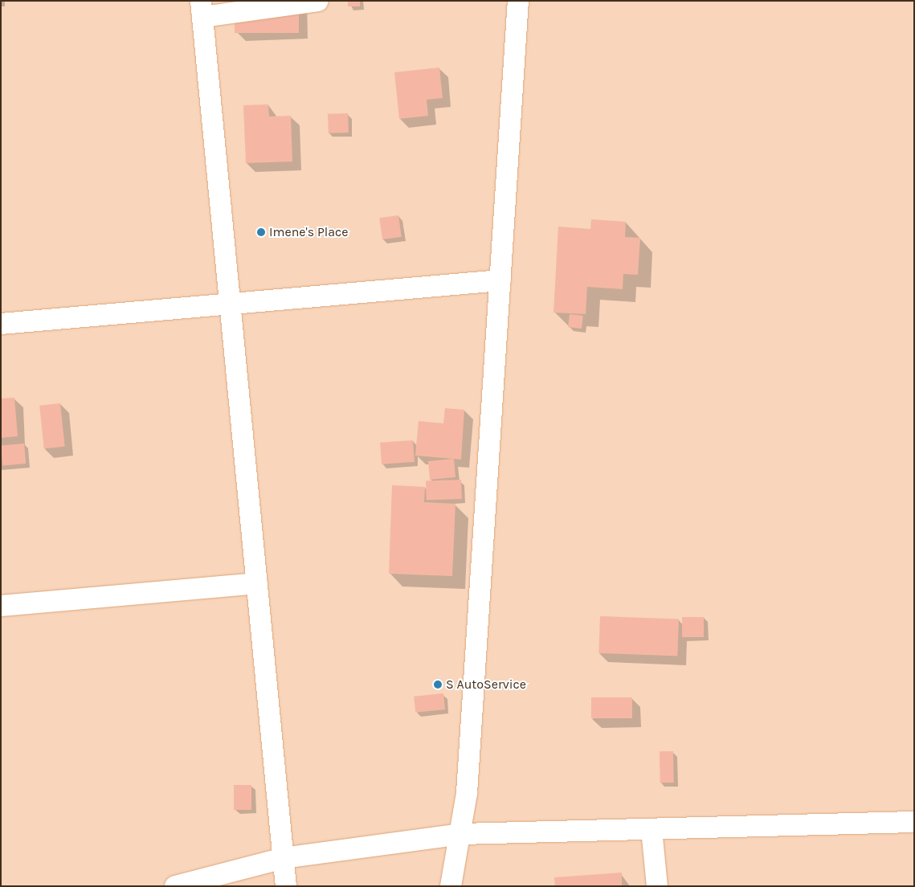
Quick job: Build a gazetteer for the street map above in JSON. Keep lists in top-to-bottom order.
{
  "places": ["Imene's Place", "S AutoService"]
}
